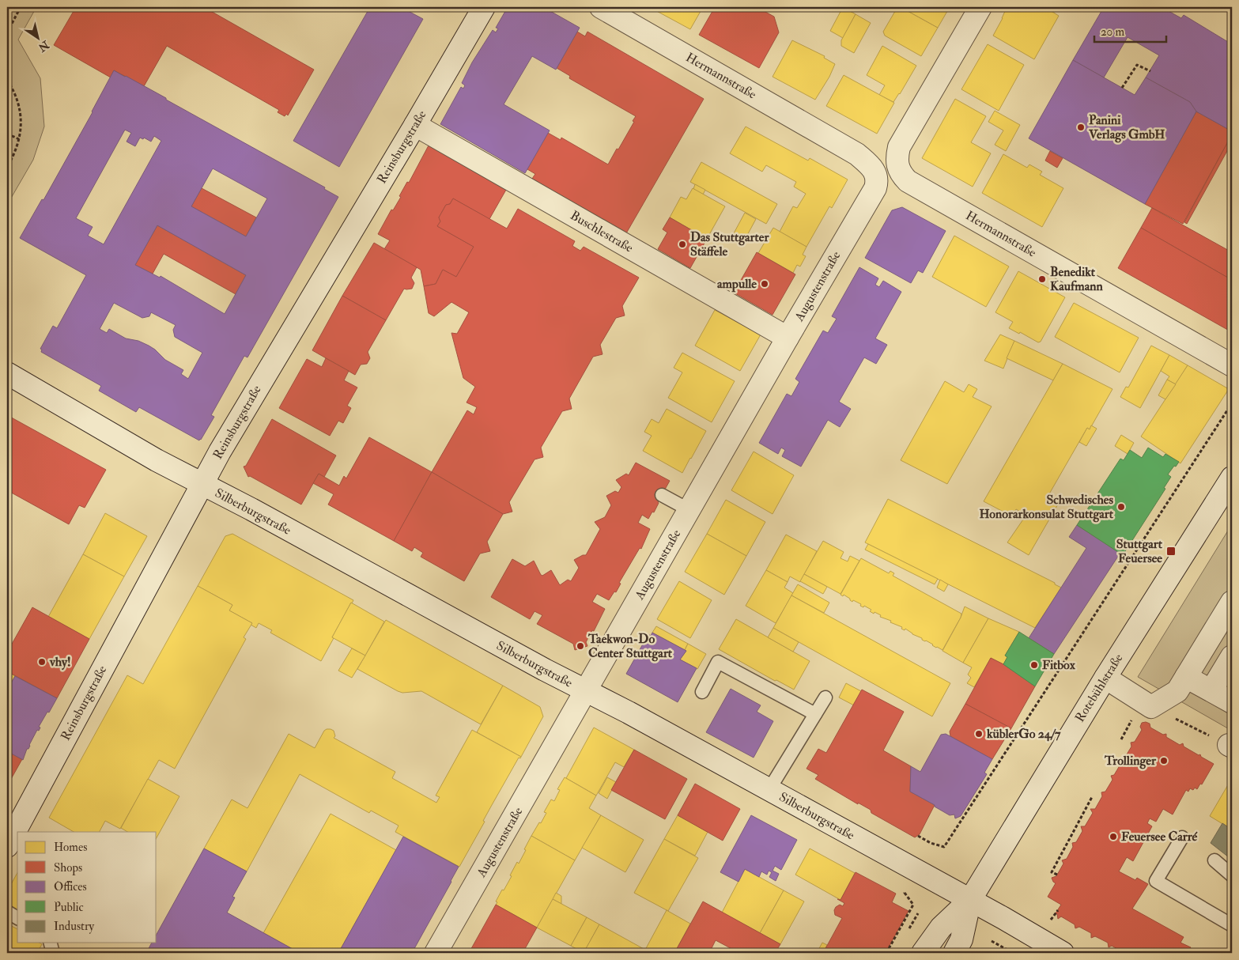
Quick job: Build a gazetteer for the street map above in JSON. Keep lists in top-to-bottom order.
{
  "streets": {
    "street": [
      "Hermannstraße",
      "Reinsburgstraße",
      "Buschlestraße",
      "Augustenstraße",
      "Silberburgstraße",
      "Rotebühlstraße"
    ]
  },
  "crossings": [
    ["Hermannstraße", "Augustenstraße"],
    ["Reinsburgstraße", "Buschlestraße"],
    ["Reinsburgstraße", "Silberburgstraße"],
    ["Buschlestraße", "Augustenstraße"],
    ["Augustenstraße", "Silberburgstraße"],
    ["Silberburgstraße", "Rotebühlstraße"]
  ],
  "places": {
    "other": [
      "Panini Verlags GmbH",
      "Das Stuttgarter Stäffele",
      "Benedikt Kaufmann",
      "ampulle",
      "Schwedisches Honorarkonsulat Stuttgart",
      "Taekwon-Do Center Stuttgart",
      "vhy!",
      "Fitbox",
      "küblerGo 24/7",
      "Trollinger",
      "Feuersee Carré"
    ],
    "transit": ["Stuttgart Feuersee"]
  },
  "legend": [
    "Homes",
    "Shops",
    "Offices",
    "Public",
    "Industry"
  ],
  "scale_bar": "20 m",
  "north": "bottom right"
}
